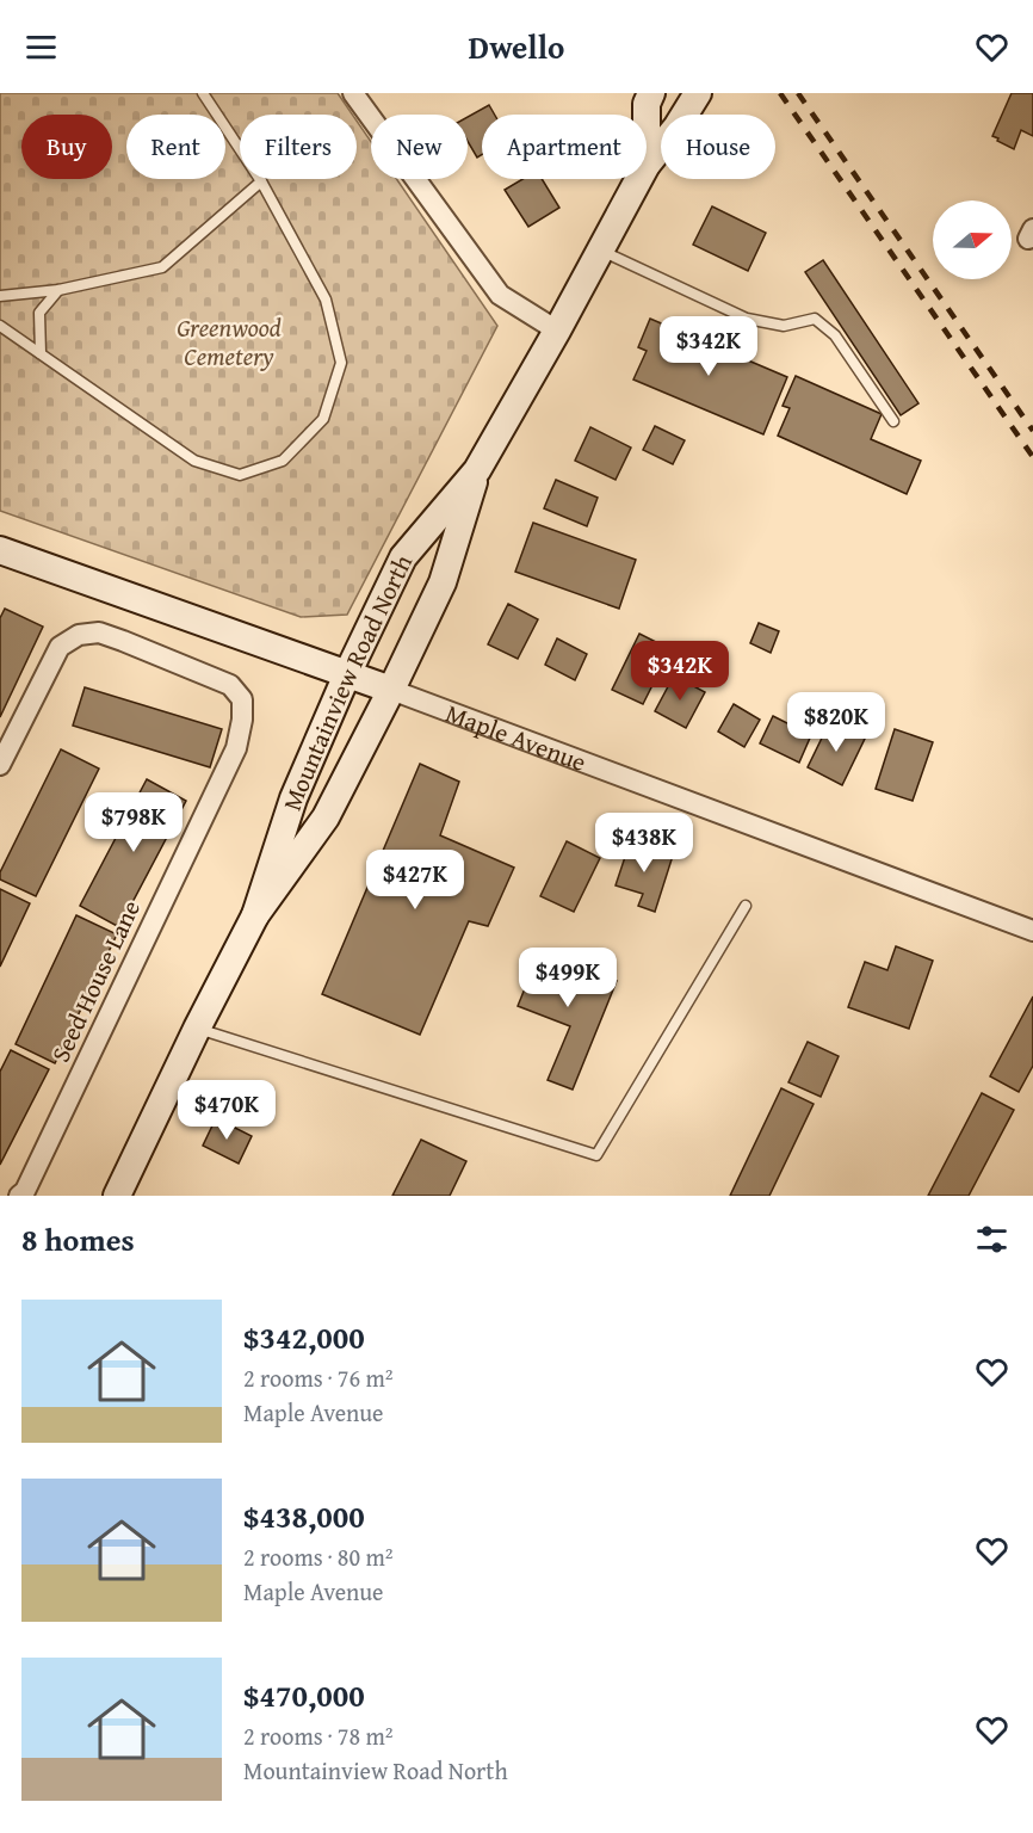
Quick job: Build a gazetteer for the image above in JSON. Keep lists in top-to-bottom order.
{
  "streets": {
    "main road": ["Mountainview Road North", "Maple Avenue"],
    "street": ["Seed House Lane"]
  },
  "crossings": [
    ["Mountainview Road North", "Maple Avenue"]
  ],
  "parks": ["Greenwood Cemetery"],
  "north": "right",
  "page": {
    "header": "Dwello",
    "chip": [
      "Buy",
      "Rent",
      "Filters",
      "New",
      "Apartment",
      "House"
    ],
    "price": [
      "$342K",
      "$342K",
      "$820K",
      "$798K",
      "$438K",
      "$427K",
      "$499K",
      "$470K"
    ],
    "heading": "8 homes",
    "list": [
      {
        "name": "$342,000",
        "note": "2 rooms · 76 m² · Maple Avenue"
      },
      {
        "name": "$438,000",
        "note": "2 rooms · 80 m² · Maple Avenue"
      },
      {
        "name": "$470,000",
        "note": "2 rooms · 78 m² · Mountainview Road North"
      }
    ]
  }
}
